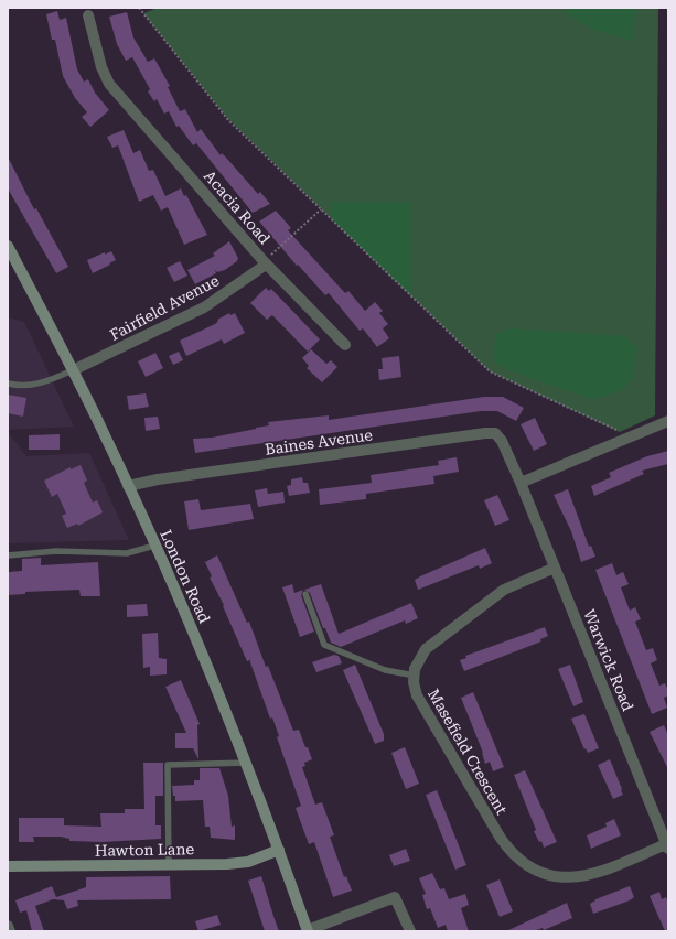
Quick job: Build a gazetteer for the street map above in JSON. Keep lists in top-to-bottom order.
{
  "streets": {
    "main road": ["London Road", "Hawton Lane"],
    "street": [
      "Acacia Road",
      "Fairfield Avenue",
      "Baines Avenue",
      "Warwick Road",
      "Masefield Crescent"
    ]
  },
  "crossings": [
    ["Acacia Road", "Fairfield Avenue"],
    ["Fairfield Avenue", "London Road"],
    ["Baines Avenue", "London Road"],
    ["Baines Avenue", "Warwick Road"],
    ["London Road", "Hawton Lane"],
    ["Warwick Road", "Masefield Crescent"]
  ]
}
